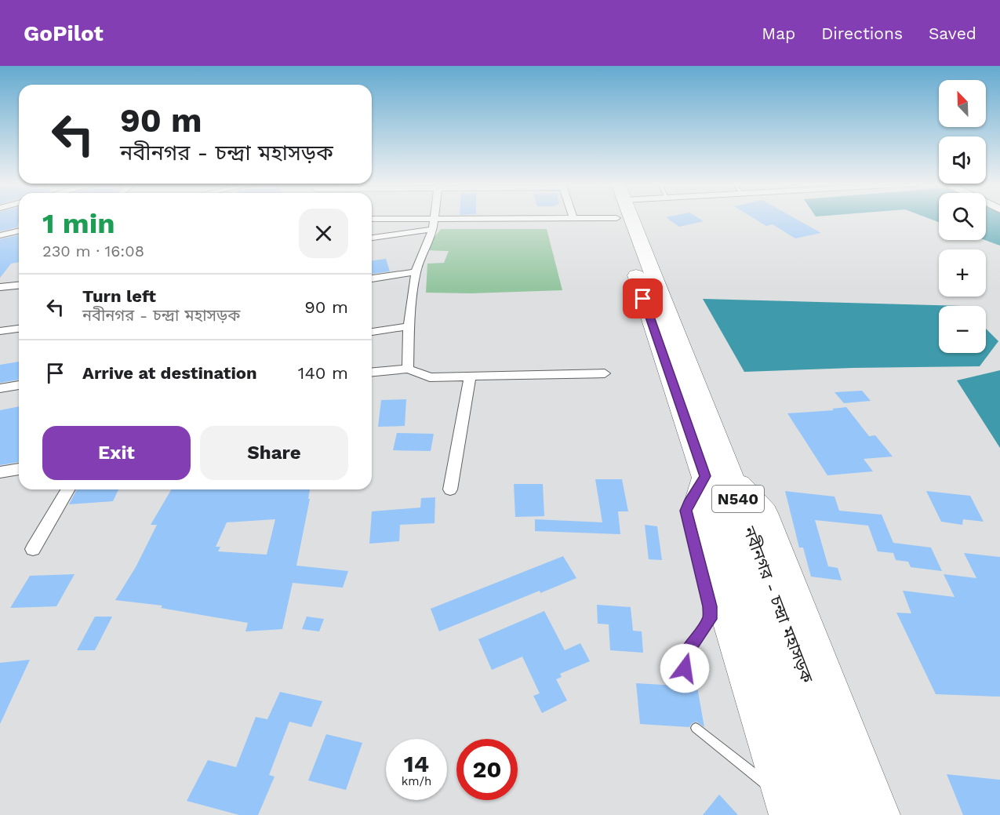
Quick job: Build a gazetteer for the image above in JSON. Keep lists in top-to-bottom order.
{
  "streets": {
    "highway": ["N540", "নবীনগর - চন্দ্রা মহাসড়ক"]
  },
  "north": "top left",
  "page": {
    "header": "GoPilot",
    "nav": ["Map", "Directions", "Saved"],
    "map_buttons": ["+", "−"],
    "turn": ["90 m", "নবীনগর - চন্দ্রা মহাসড়ক"],
    "heading": ["1 min", "230 m · 16:08"],
    "list": [
      {
        "name": "Turn left",
        "note": "নবীনগর - চন্দ্রা মহাসড়ক",
        "value": "90 m"
      },
      {
        "name": "Arrive at destination",
        "value": "140 m"
      }
    ],
    "buttons": ["Exit", "Share"],
    "speed": "14 km/h",
    "limit": "20"
  }
}
